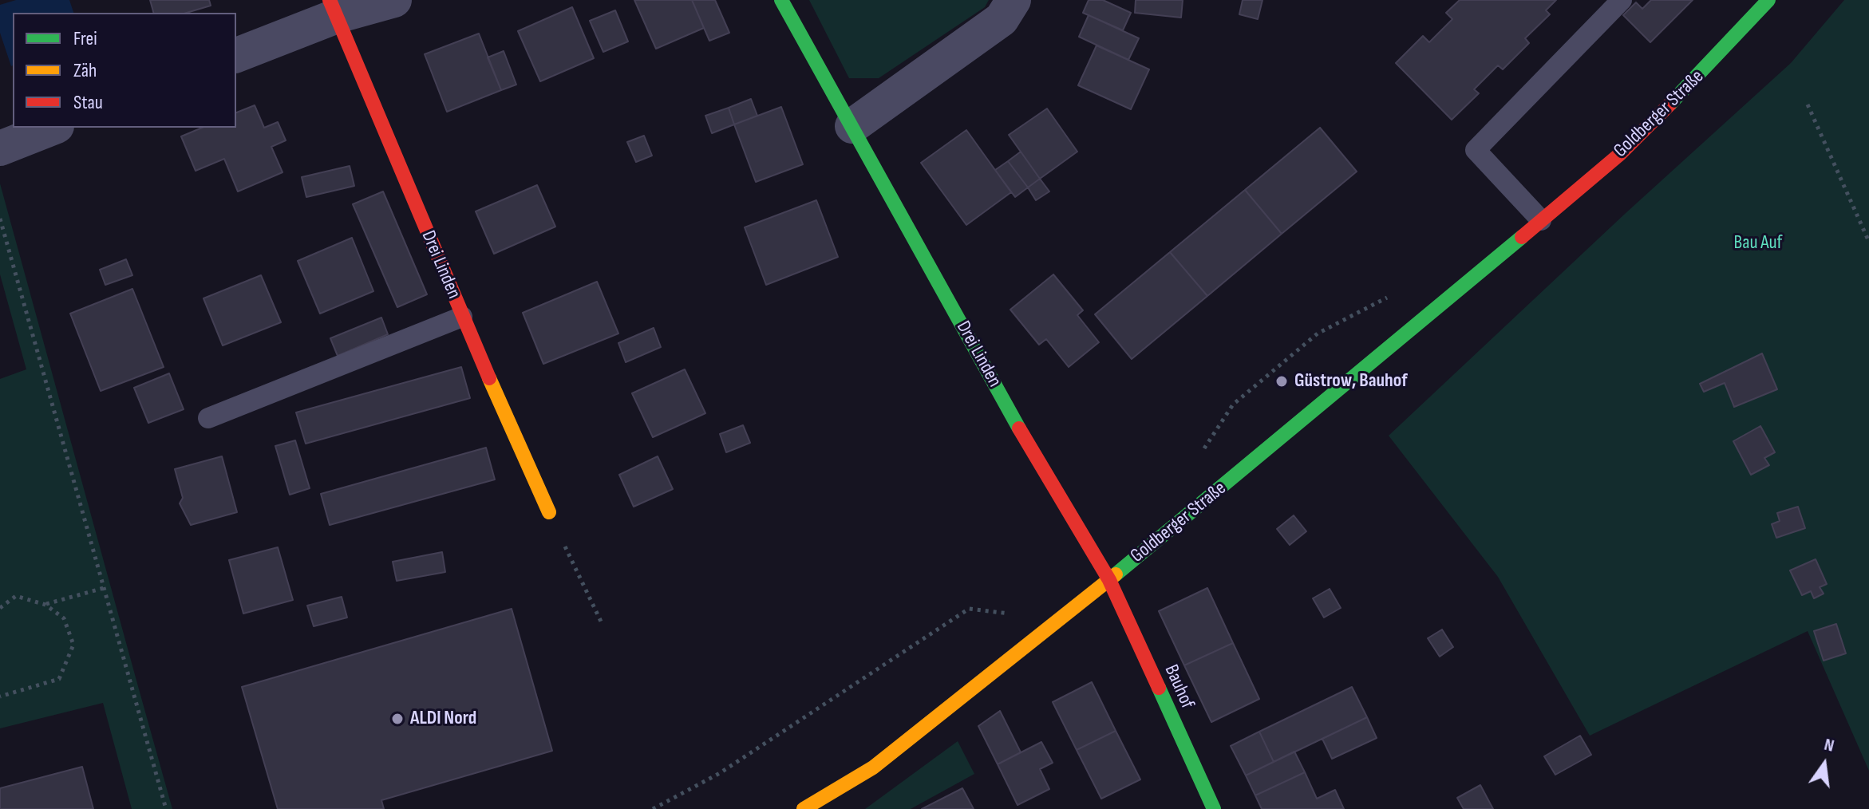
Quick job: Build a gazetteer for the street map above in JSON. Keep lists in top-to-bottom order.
{
  "streets": {
    "street": ["Goldberger Straße", "Drei Linden", "Bauhof"]
  },
  "crossings": [
    ["Goldberger Straße", "Drei Linden"],
    ["Goldberger Straße", "Bauhof"],
    ["Drei Linden", "Bauhof"]
  ],
  "parks": ["Bau Auf"],
  "places": ["Güstrow, Bauhof", "ALDI Nord"],
  "legend": ["Frei", "Zäh", "Stau"],
  "north": "top"
}
